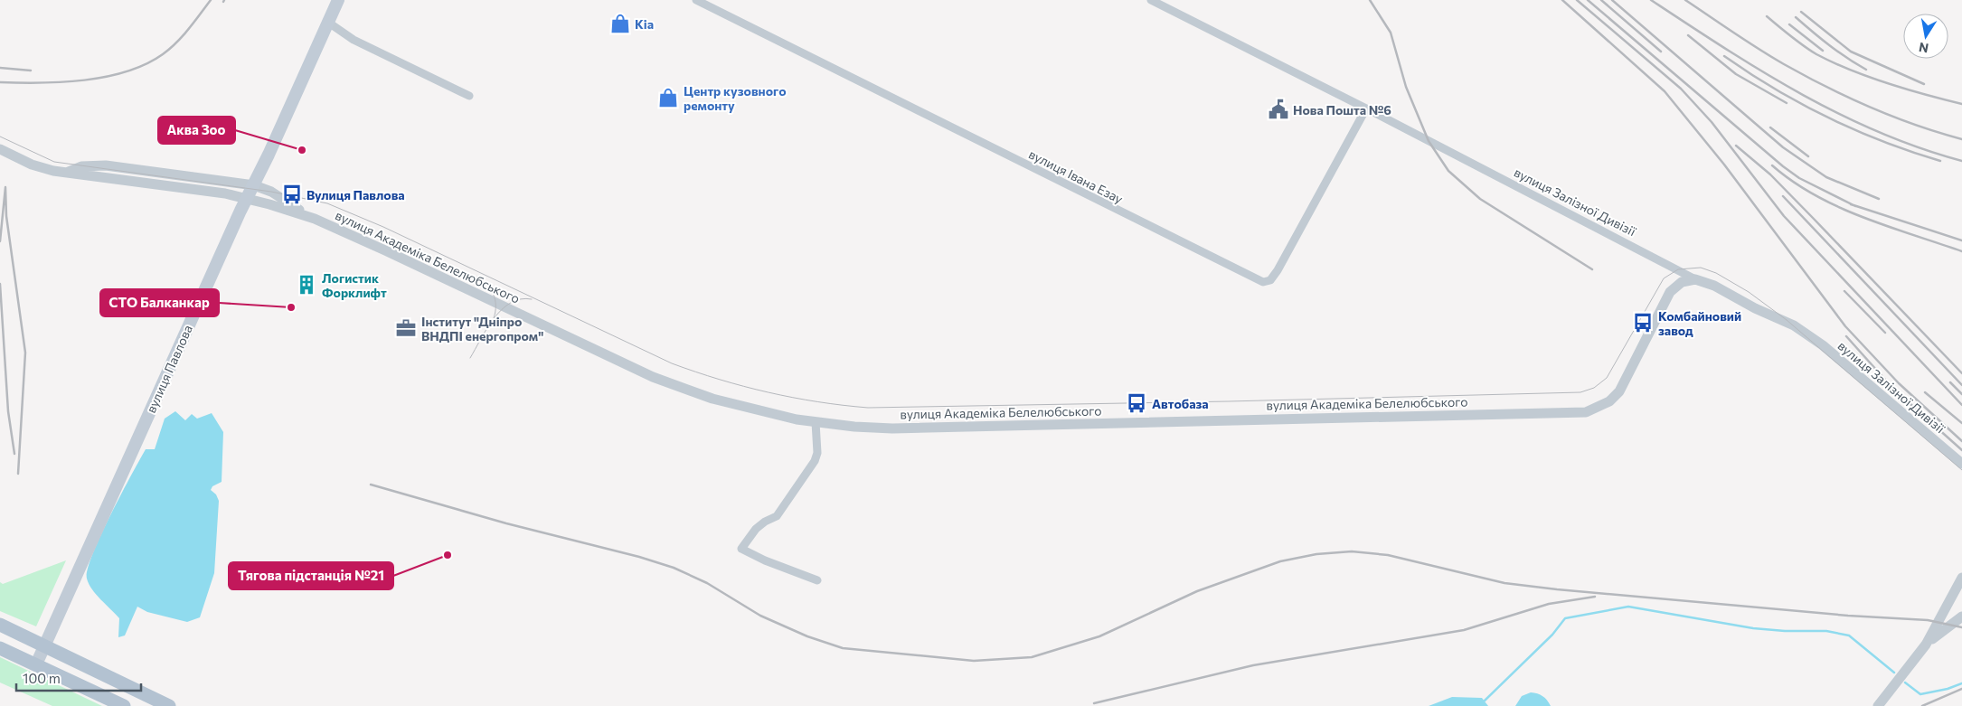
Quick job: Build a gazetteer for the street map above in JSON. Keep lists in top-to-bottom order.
{
  "streets": {
    "main road": ["вулиця Павлова"],
    "street": ["вулиця Івана Езау", "вулиця Залізної Дивізії", "вулиця Академіка Белелюбського"]
  },
  "crossings": [
    ["вулиця Івана Езау", "вулиця Залізної Дивізії"],
    ["вулиця Залізної Дивізії", "вулиця Академіка Белелюбського"],
    ["вулиця Академіка Белелюбського", "вулиця Павлова"]
  ],
  "places": {
    "shop": ["Kia", "Центр кузовного ремонту"],
    "public building": ["Нова Пошта №6"],
    "other": ["Аква Зоо", "СТО Балканкар", "Тягова пiдстанцiя №21"],
    "bus stop": ["Вулиця Павлова", "Комбайновий завод", "Автобаза"],
    "building": ["Логистик Форклифт"],
    "office": ["Інститут \"Дніпро ВНДПІ енергопром\""]
  },
  "scale_bar": "100 m",
  "north": "bottom"
}
